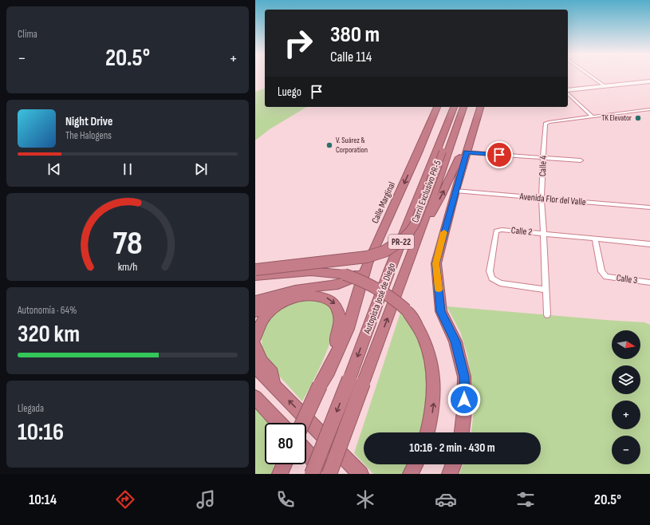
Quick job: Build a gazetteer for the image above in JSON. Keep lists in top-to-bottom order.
{
  "streets": {
    "highway": [
      "Carril Exclusivo PR-5",
      "Calle Marginal",
      "PR-22",
      "Autopista José de Diego"
    ],
    "street": [
      "Calle 4",
      "Avenida Flor del Valle",
      "Calle 2",
      "Calle 3"
    ]
  },
  "crossings": [
    ["Calle 4", "Avenida Flor del Valle"],
    ["Calle 4", "Calle 2"],
    ["Calle 2", "Calle 3"]
  ],
  "places": ["TK Elevator", "V. Suárez & Corporation"],
  "north": "right",
  "page": {
    "tile": [
      "Clima",
      ["Autonomía · 64%", "320 km"],
      ["Llegada", "10:16"]
    ],
    "turn": ["380 m", "Calle 114"],
    "heat": ["−", "20.5°", "+"],
    "then": "Luego",
    "song": ["Night Drive", "The Halogens"],
    "map_buttons": ["+", "−"],
    "limit": "80",
    "trip": "10:16 · 2 min · 430 m",
    "tabs": ["10:14", "20.5°"],
    "gauge": ["78", "km/h"]
  }
}
